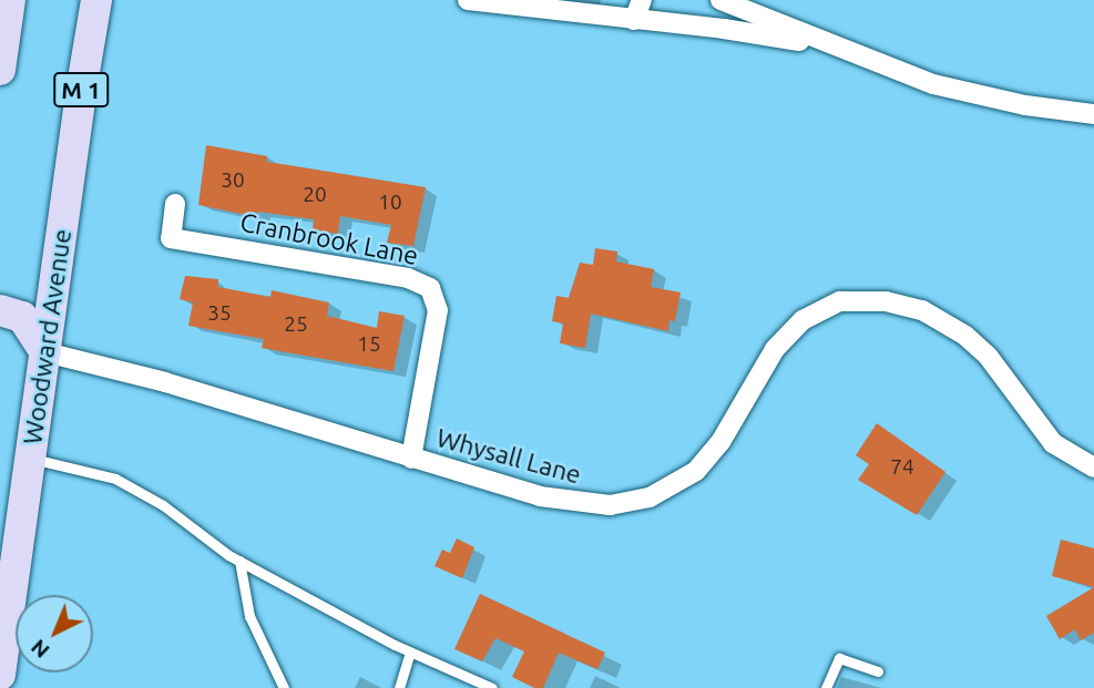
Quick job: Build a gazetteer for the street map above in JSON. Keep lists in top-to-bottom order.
{
  "streets": {
    "main road": ["M 1", "Woodward Avenue"],
    "street": ["Cranbrook Lane", "Whysall Lane"]
  },
  "crossings": [
    ["Cranbrook Lane", "Whysall Lane"],
    ["Woodward Avenue", "Whysall Lane"]
  ],
  "house_numbers": [
    "30",
    "20",
    "10",
    "35",
    "25",
    "15",
    "74"
  ],
  "north": "bottom left"
}
